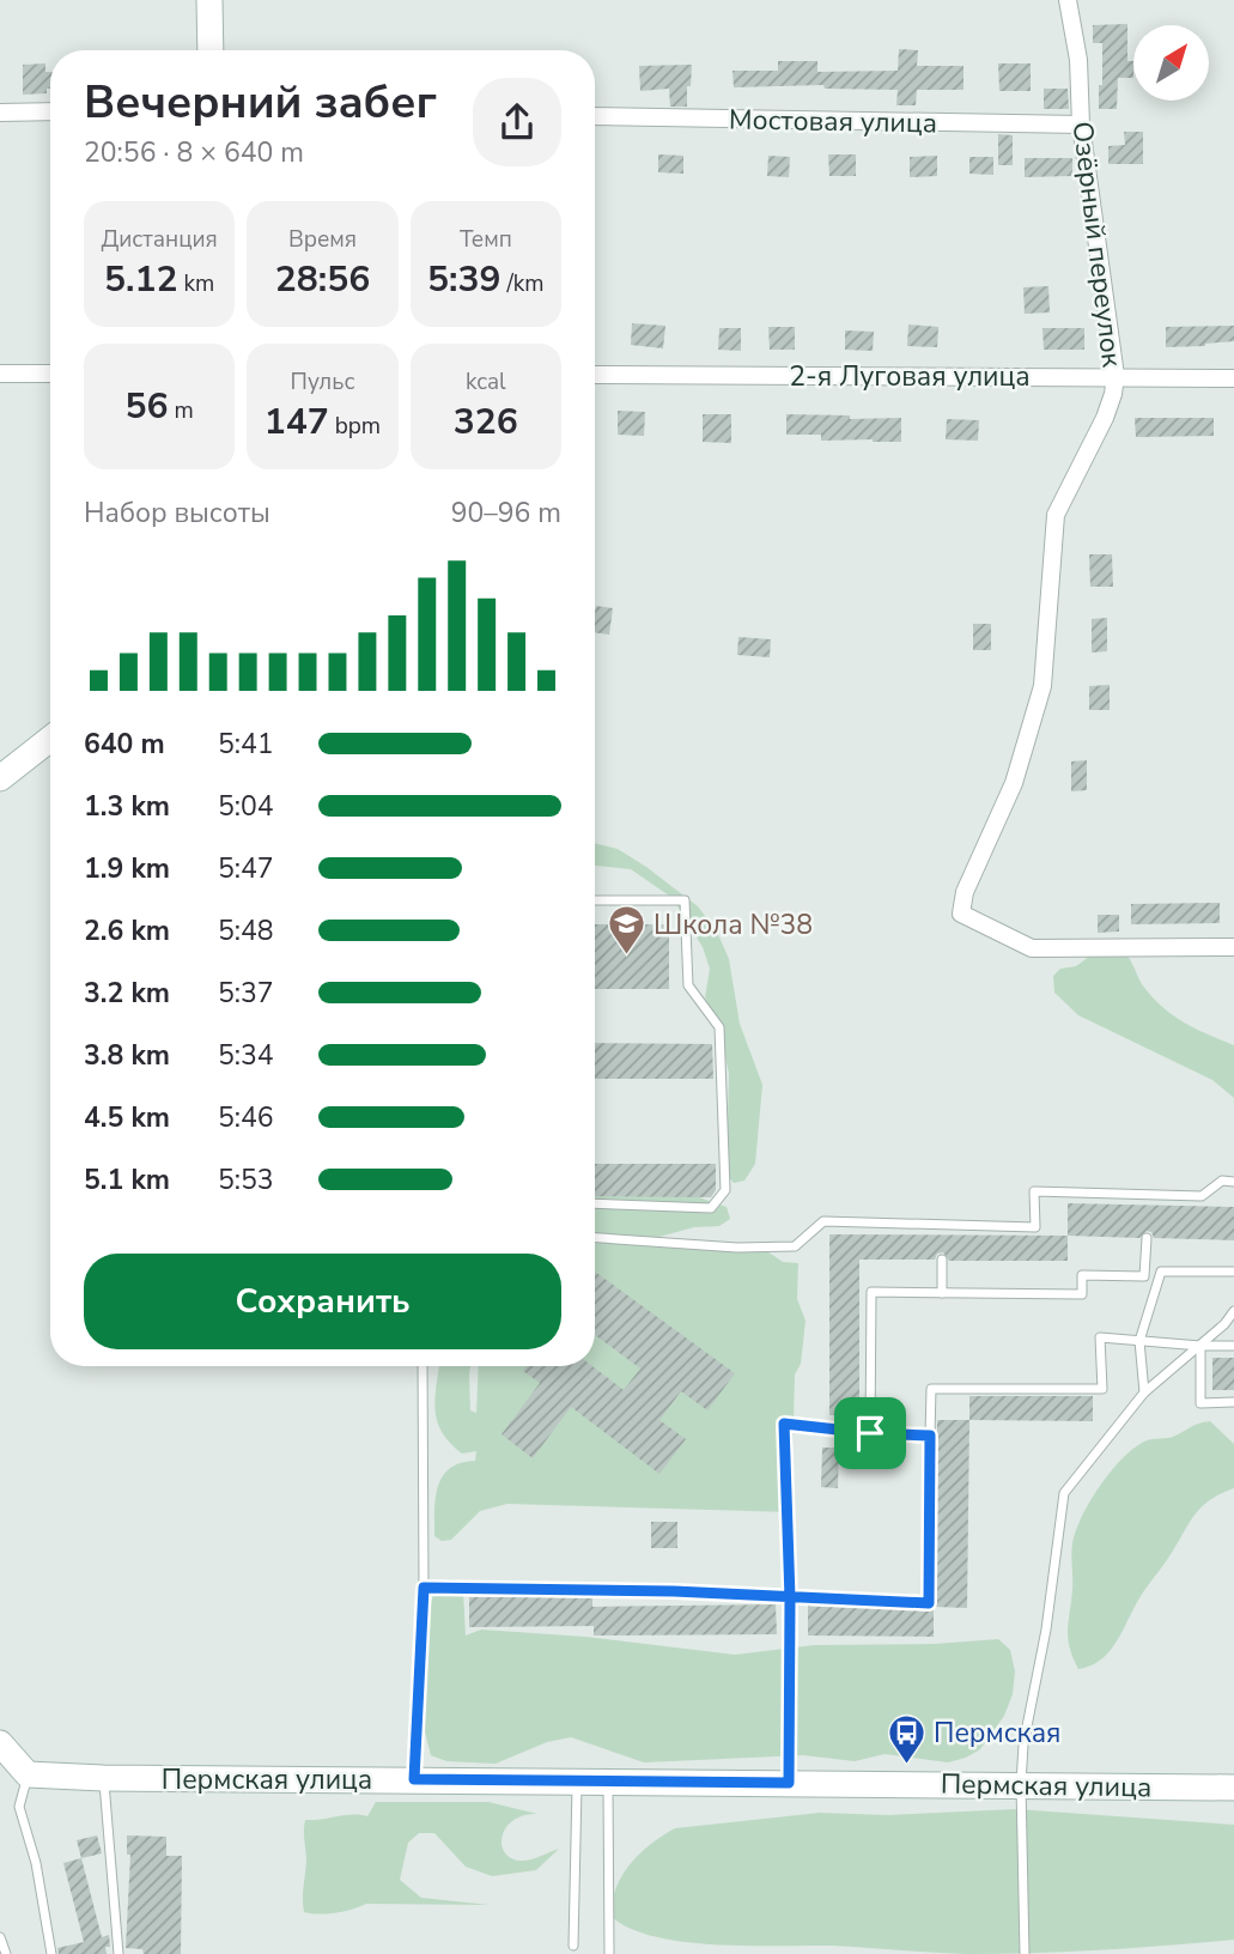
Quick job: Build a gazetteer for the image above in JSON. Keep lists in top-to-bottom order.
{
  "streets": {
    "street": [
      "Мостовая улица",
      "Озёрный переулок",
      "2-я Луговая улица",
      "Пермская улица"
    ]
  },
  "crossings": [
    ["Мостовая улица", "Озёрный переулок"],
    ["Озёрный переулок", "2-я Луговая улица"]
  ],
  "places": {
    "school or university": ["Школа №38"],
    "bus stop": ["Пермская"]
  },
  "north": "top right",
  "page": {
    "heading": ["Вечерний забег", "20:56 · 8 × 640 m"],
    "stats": [
      ["Дистанция", "5.12 km"],
      ["Время", "28:56"],
      ["Темп", "5:39 /km"],
      ["56 m"],
      ["Пульс", "147 bpm"],
      ["kcal", "326"]
    ],
    "chart": ["Набор высоты", "90–96 m"],
    "list": [
      {
        "name": "640 m",
        "note": "5:41"
      },
      {
        "name": "1.3 km",
        "note": "5:04"
      },
      {
        "name": "1.9 km",
        "note": "5:47"
      },
      {
        "name": "2.6 km",
        "note": "5:48"
      },
      {
        "name": "3.2 km",
        "note": "5:37"
      },
      {
        "name": "3.8 km",
        "note": "5:34"
      },
      {
        "name": "4.5 km",
        "note": "5:46"
      },
      {
        "name": "5.1 km",
        "note": "5:53"
      }
    ],
    "buttons": "Сохранить"
  }
}
